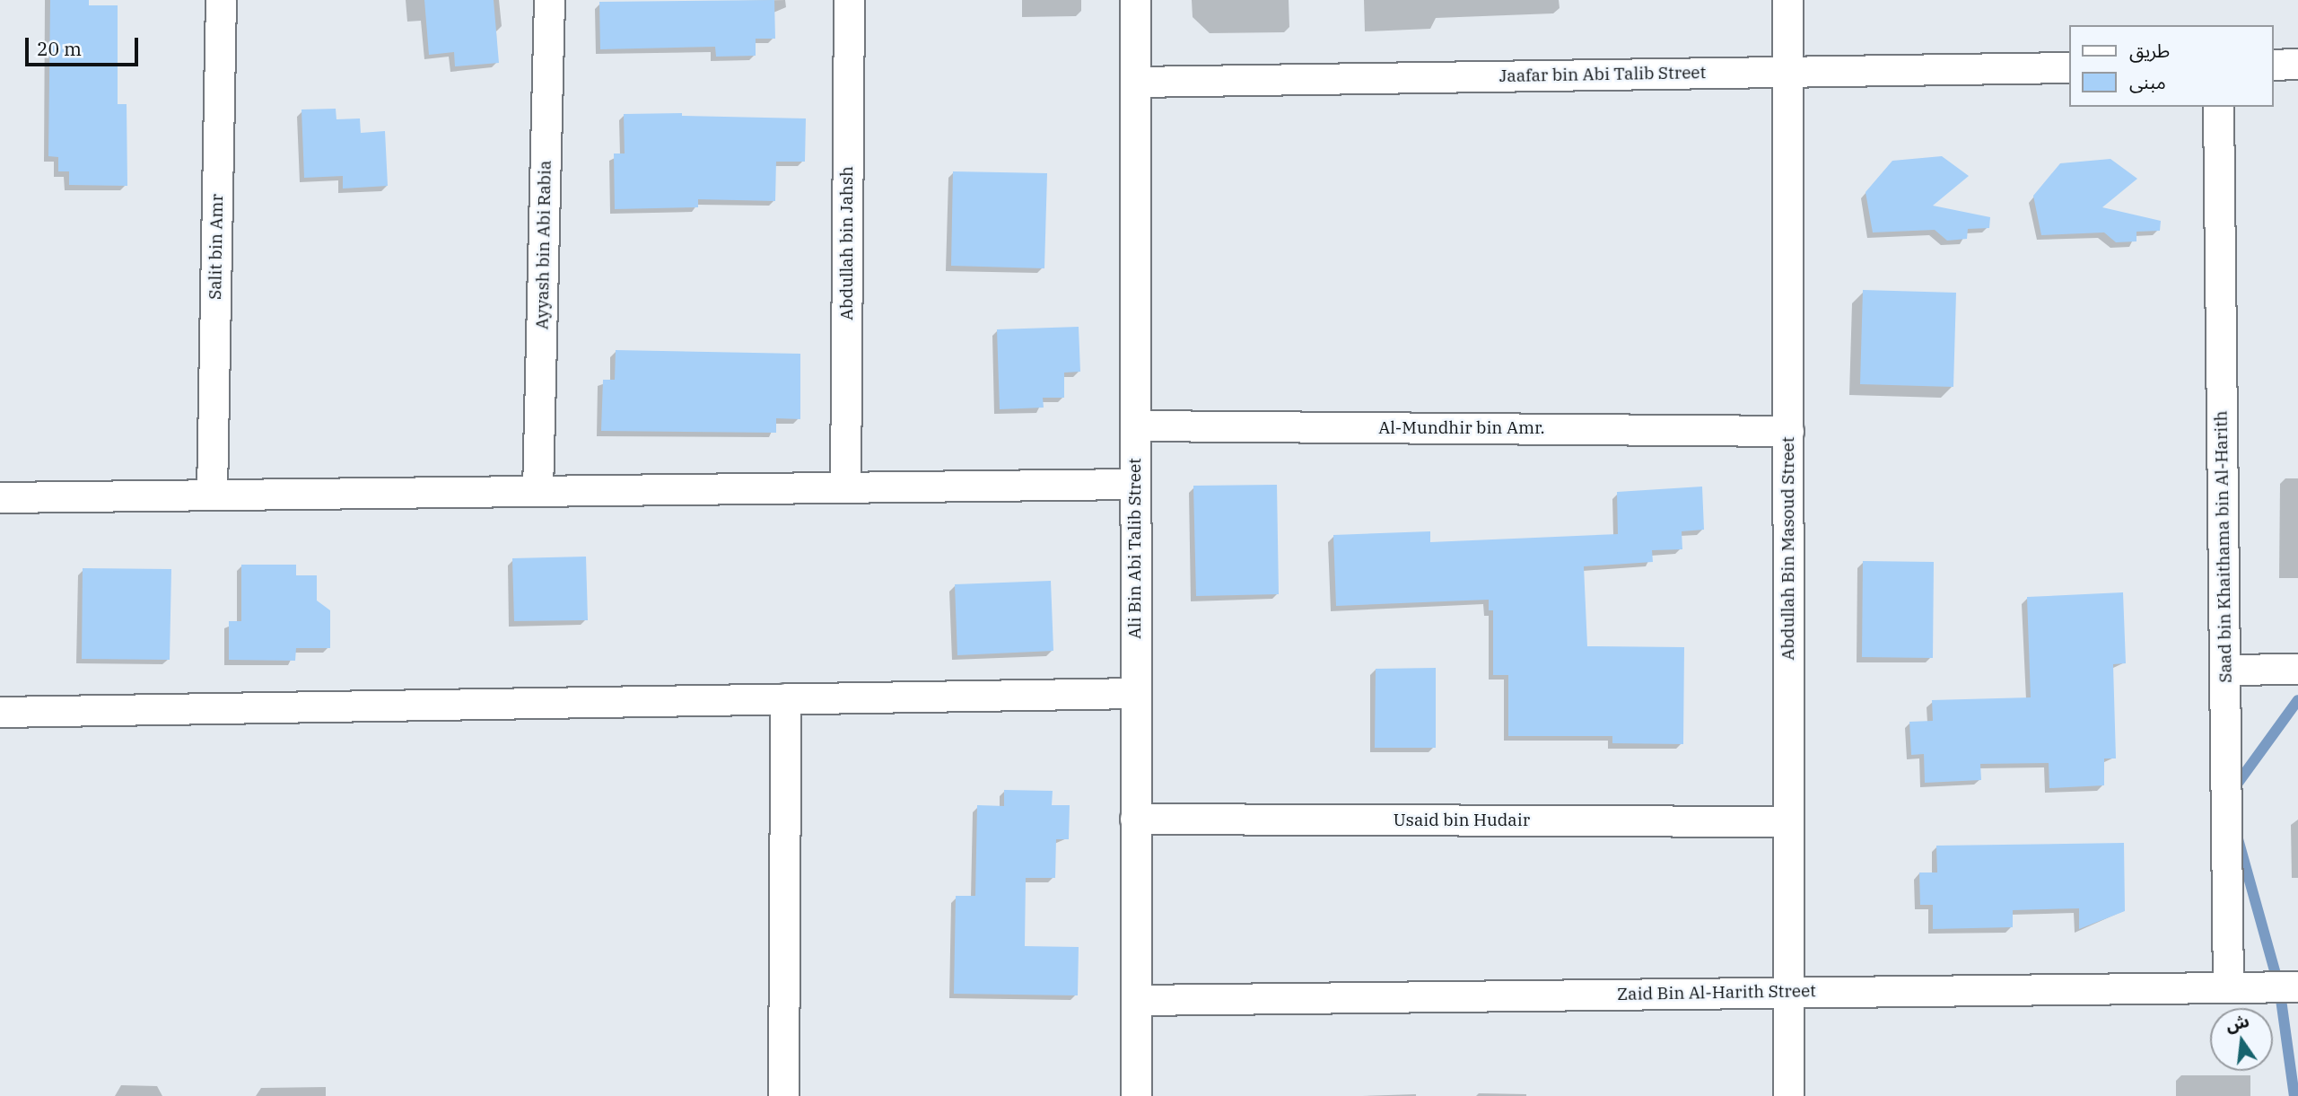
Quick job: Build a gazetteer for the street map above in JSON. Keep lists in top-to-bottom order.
{
  "streets": {
    "street": [
      "Jaafar bin Abi Talib Street",
      "Abdullah bin Jahsh",
      "Ayyash bin Abi Rabia",
      "Salit bin Amr",
      "Al-Mundhir bin Amr.",
      "Saad bin Khaithama bin Al-Harith",
      "Ali Bin Abi Talib Street",
      "Abdullah Bin Masoud Street",
      "Usaid bin Hudair",
      "Zaid Bin Al-Harith Street"
    ]
  },
  "crossings": [
    ["Jaafar bin Abi Talib Street", "Ali Bin Abi Talib Street"],
    ["Jaafar bin Abi Talib Street", "Abdullah Bin Masoud Street"],
    ["Al-Mundhir bin Amr.", "Ali Bin Abi Talib Street"],
    ["Al-Mundhir bin Amr.", "Abdullah Bin Masoud Street"],
    ["Saad bin Khaithama bin Al-Harith", "Zaid Bin Al-Harith Street"],
    ["Ali Bin Abi Talib Street", "Usaid bin Hudair"],
    ["Ali Bin Abi Talib Street", "Zaid Bin Al-Harith Street"],
    ["Abdullah Bin Masoud Street", "Usaid bin Hudair"],
    ["Abdullah Bin Masoud Street", "Zaid Bin Al-Harith Street"]
  ],
  "legend": ["طريق", "مبنى"],
  "scale_bar": "20 m",
  "north": "top"
}
